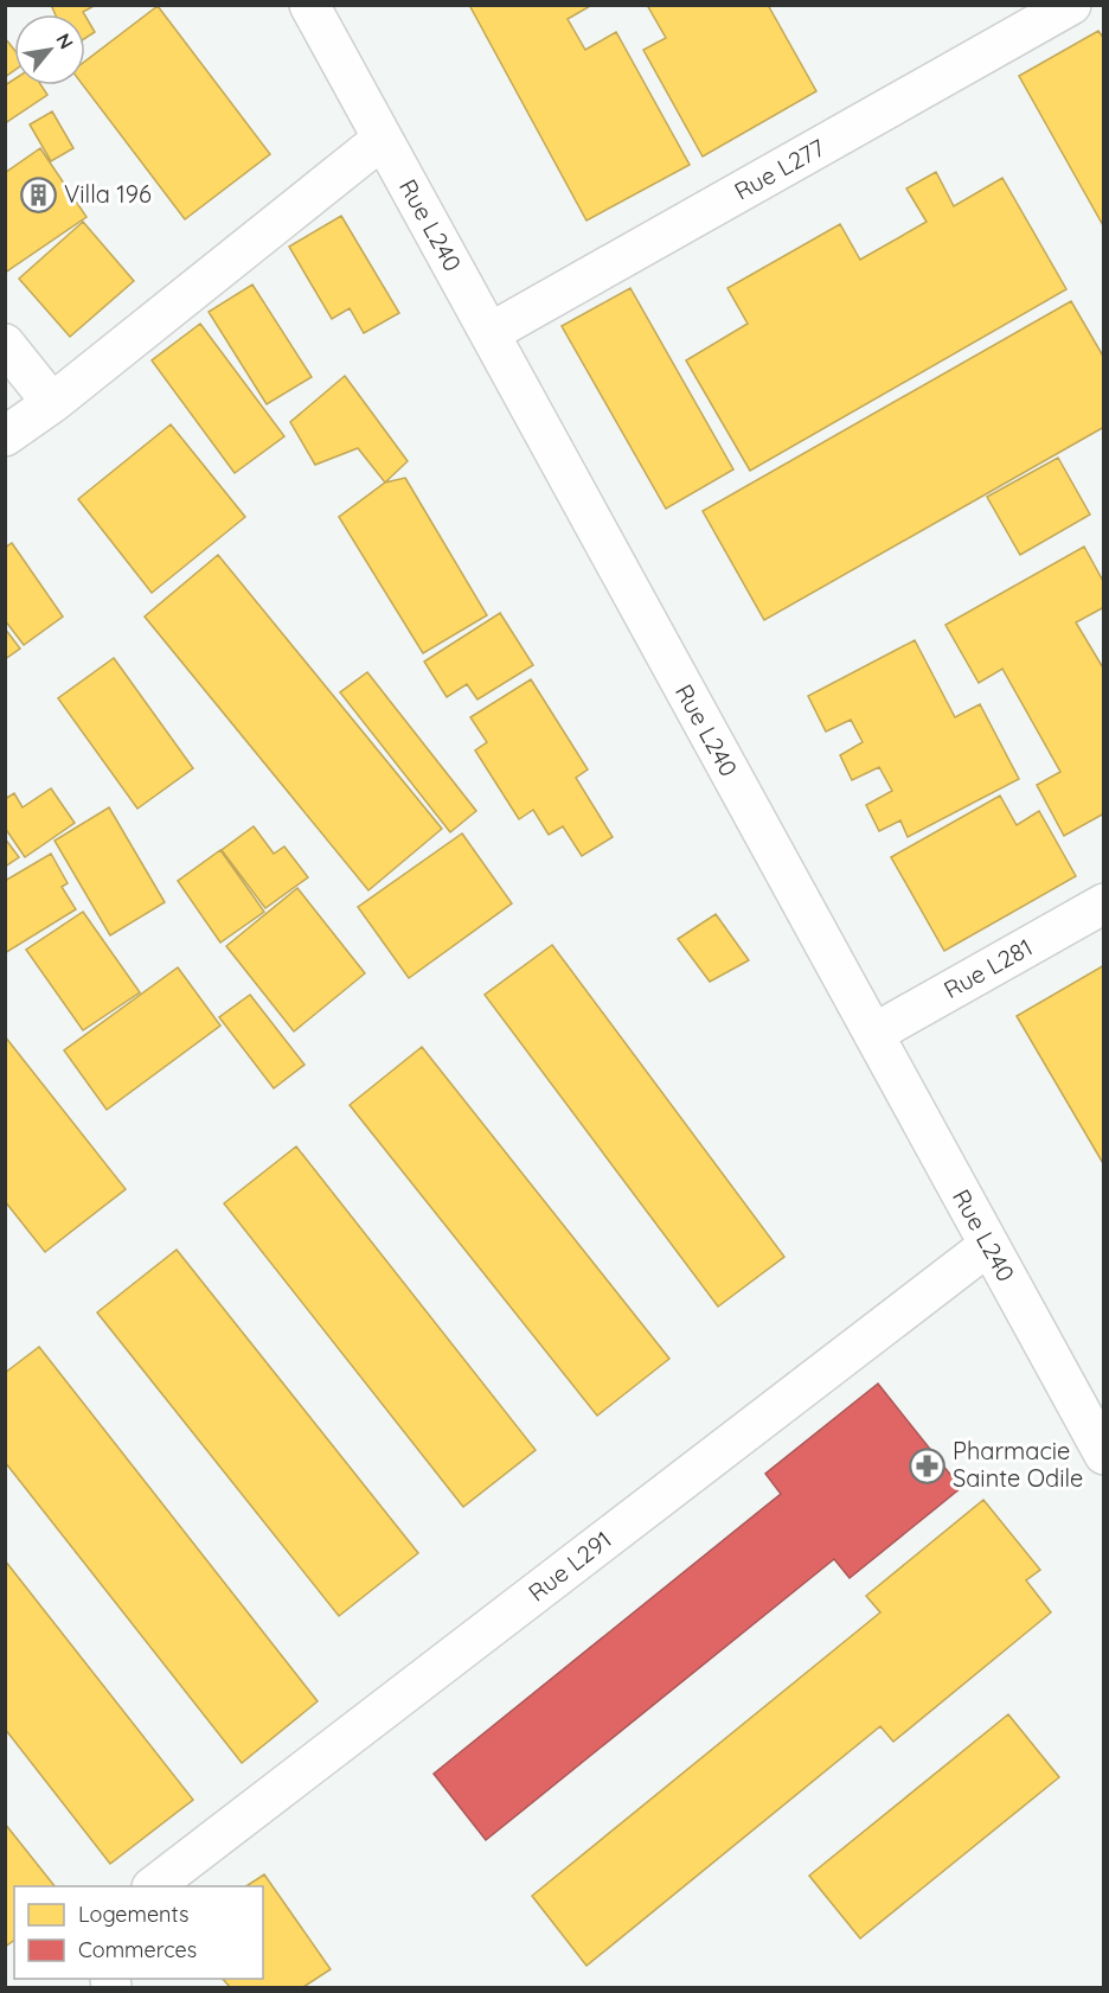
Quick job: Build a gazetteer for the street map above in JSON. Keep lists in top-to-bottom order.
{
  "streets": {
    "street": [
      "Rue L277",
      "Rue L240",
      "Rue L281",
      "Rue L291"
    ]
  },
  "crossings": [
    ["Rue L277", "Rue L240"],
    ["Rue L240", "Rue L281"],
    ["Rue L240", "Rue L291"]
  ],
  "places": {
    "building": ["Villa 196"],
    "pharmacy": ["Pharmacie Sainte Odile"]
  },
  "legend": ["Logements", "Commerces"],
  "north": "top right"
}
